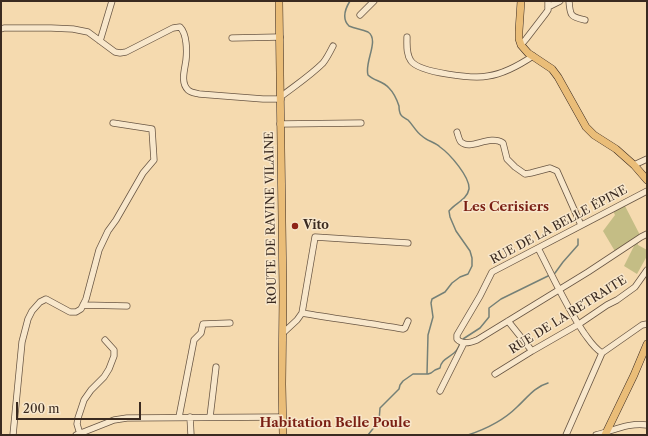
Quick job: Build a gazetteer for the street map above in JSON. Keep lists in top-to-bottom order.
{
  "streets": {
    "main road": ["ROUTE DE RAVINE VILAINE"],
    "street": ["RUE DE LA BELLE ÉPINE", "RUE DE LA RETRAITE"]
  },
  "districts": ["Les Cerisiers", "Habitation Belle Poule"],
  "places": ["Vito"],
  "scale_bar": "200 m"
}
